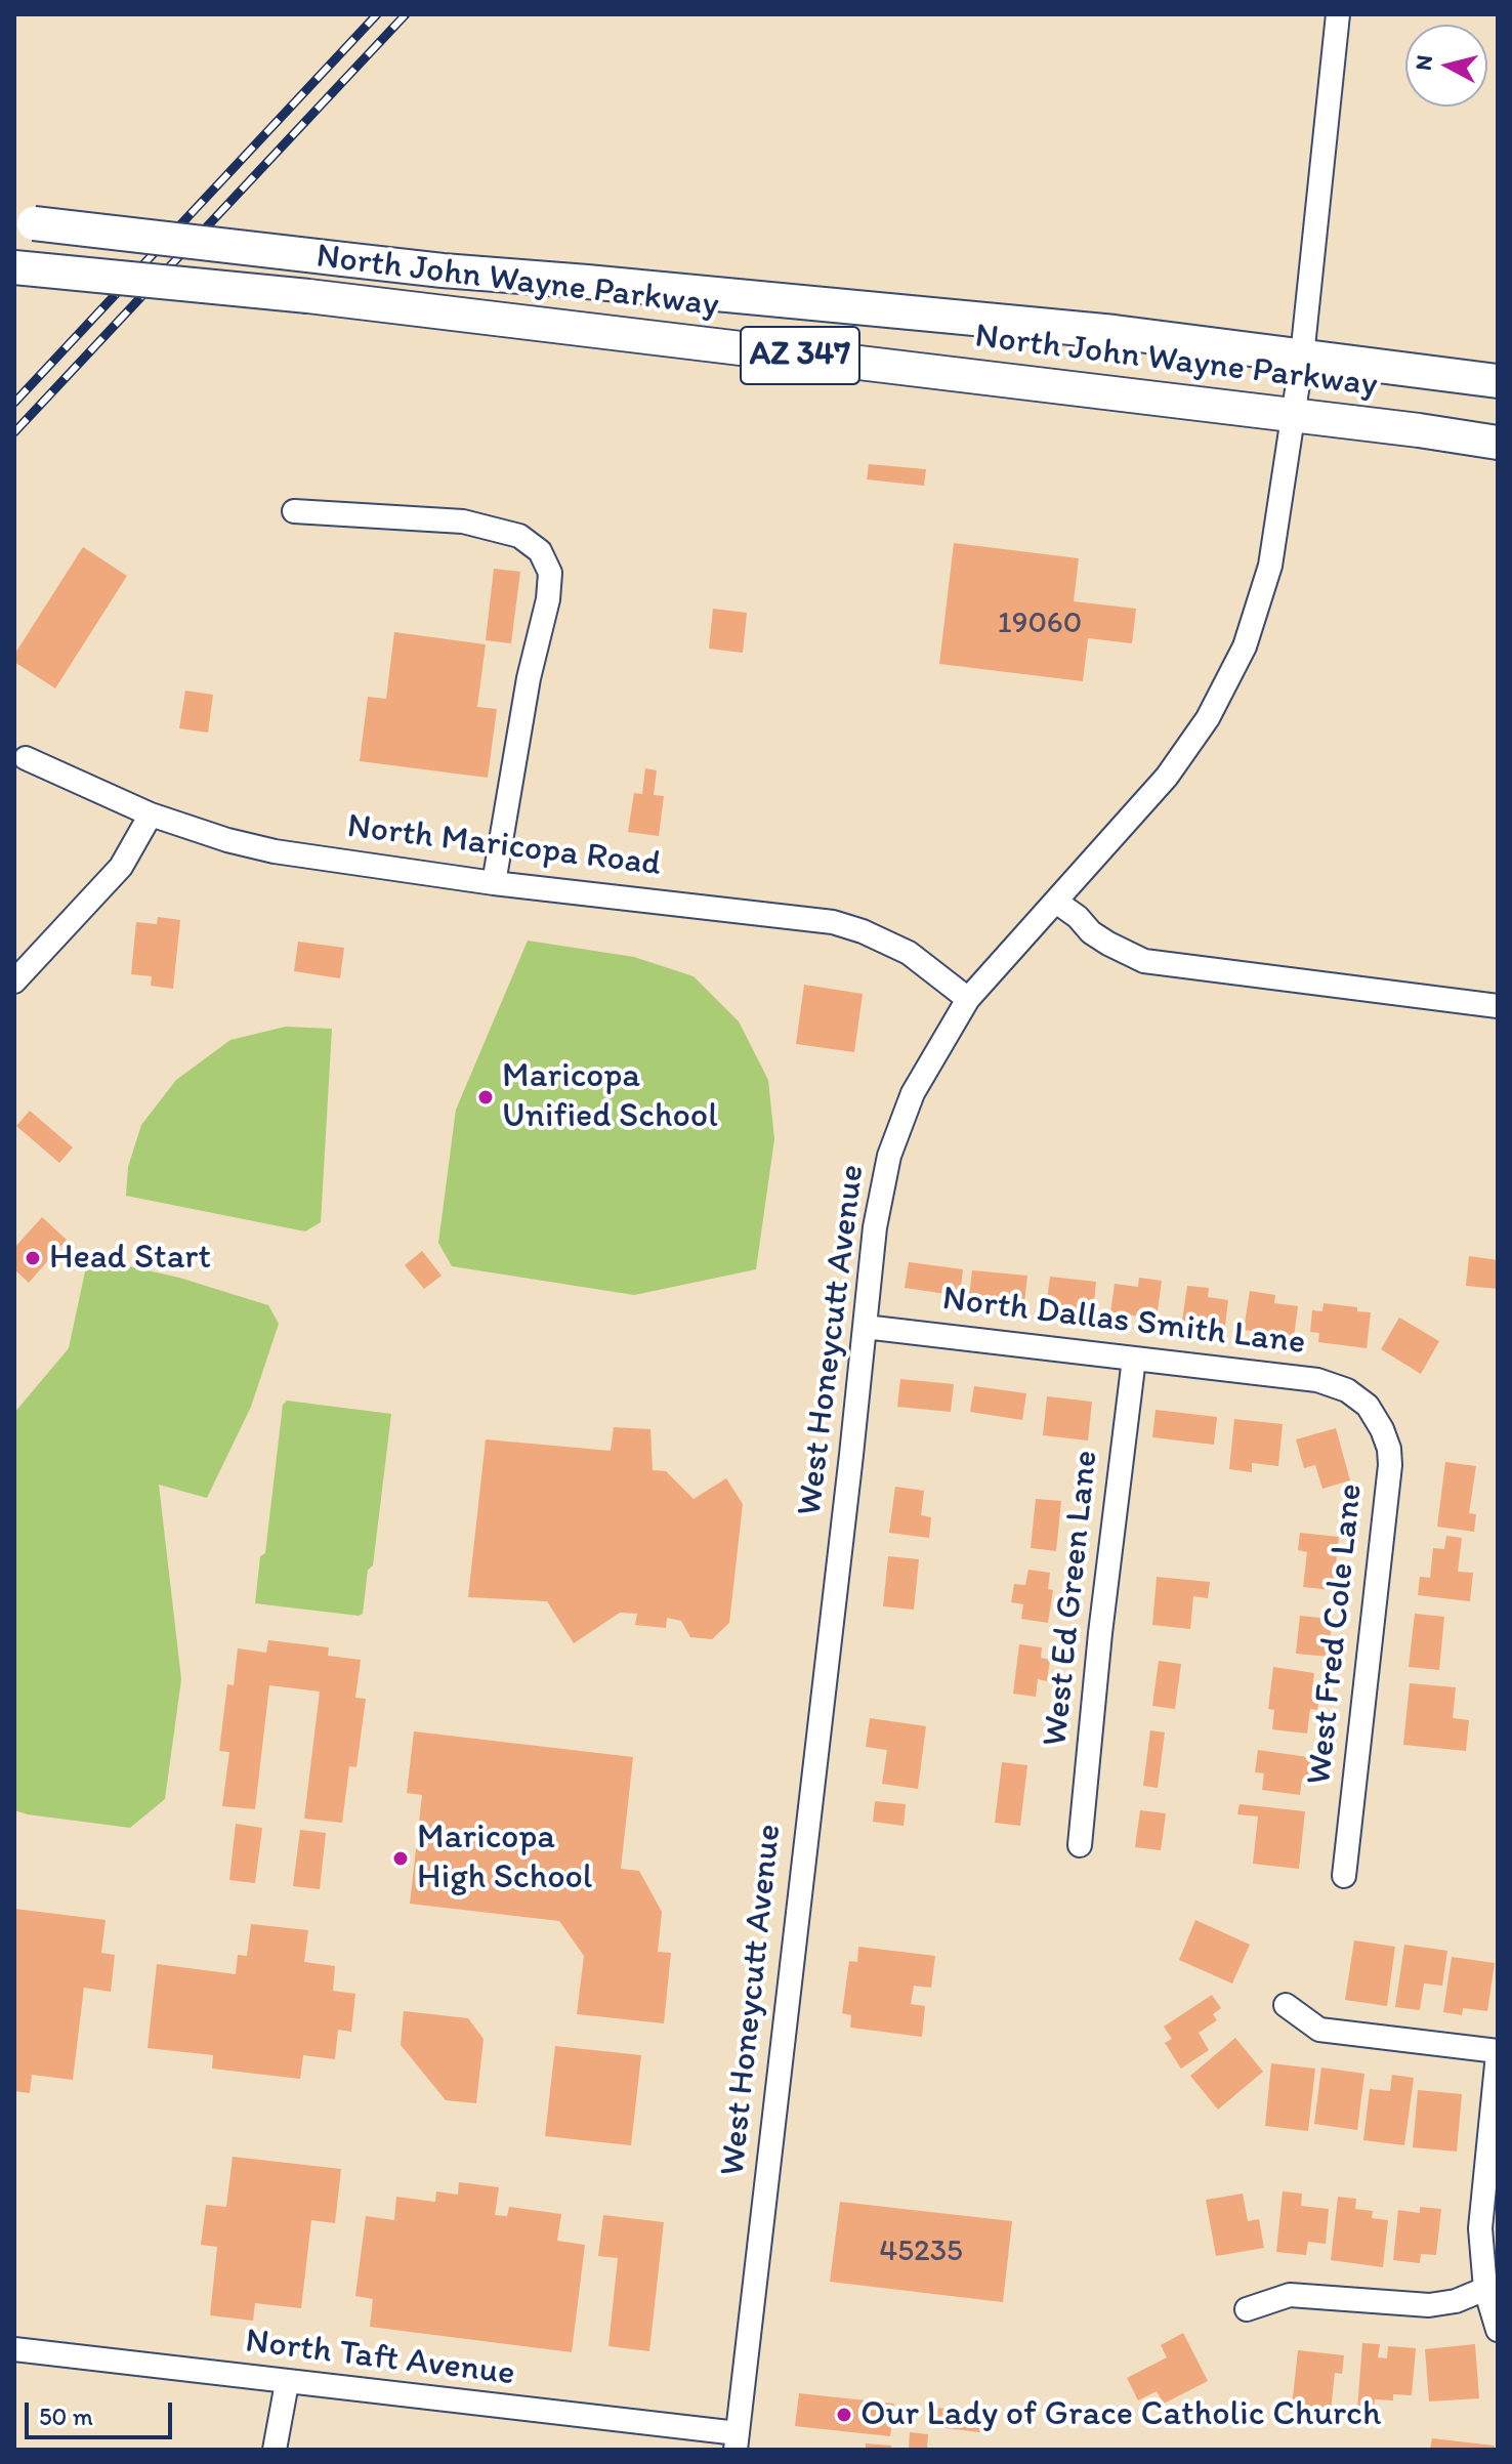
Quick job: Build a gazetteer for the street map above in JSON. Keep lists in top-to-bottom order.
{
  "streets": {
    "highway": ["North John Wayne Parkway", "AZ 347"],
    "street": [
      "North Maricopa Road",
      "North Dallas Smith Lane",
      "West Honeycutt Avenue",
      "West Ed Green Lane",
      "West Fred Cole Lane",
      "North Taft Avenue"
    ]
  },
  "crossings": [
    ["North John Wayne Parkway", "West Honeycutt Avenue"],
    ["North Maricopa Road", "West Honeycutt Avenue"],
    ["North Dallas Smith Lane", "West Honeycutt Avenue"],
    ["North Dallas Smith Lane", "West Ed Green Lane"],
    ["North Dallas Smith Lane", "West Fred Cole Lane"],
    ["West Honeycutt Avenue", "North Taft Avenue"]
  ],
  "places": [
    "Maricopa Unified School",
    "Head Start",
    "Maricopa High School",
    "Our Lady of Grace Catholic Church"
  ],
  "house_numbers": ["19060", "45235"],
  "scale_bar": "50 m",
  "north": "left"
}
